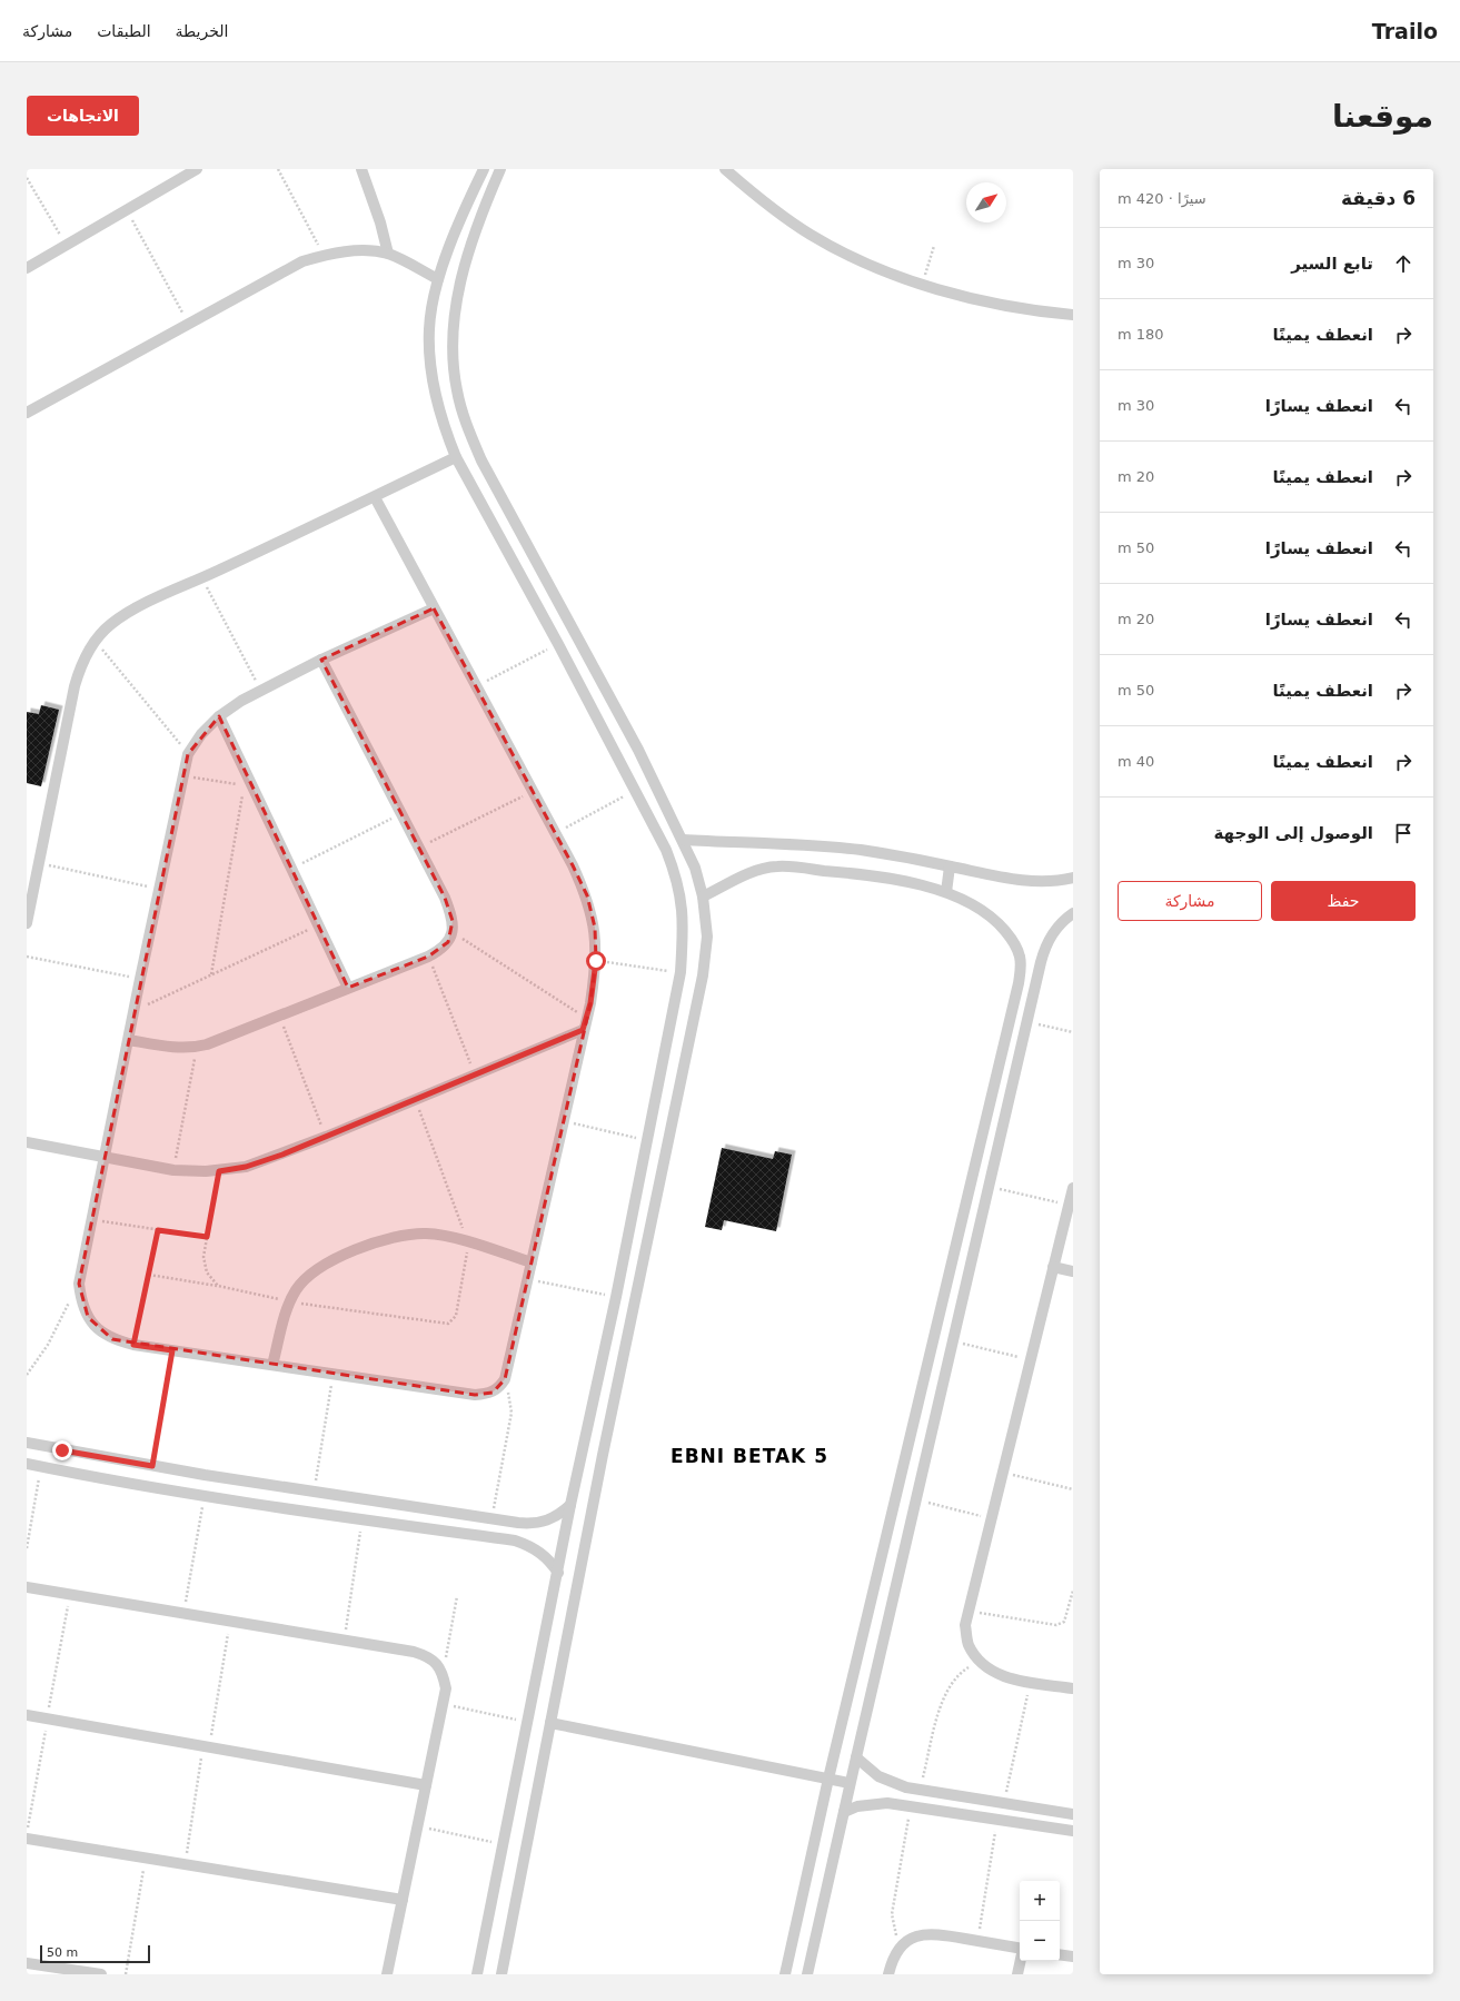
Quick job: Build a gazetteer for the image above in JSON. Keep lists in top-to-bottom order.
{
  "districts": ["EBNI BETAK 5"],
  "scale_bar": "50 m",
  "north": "top right",
  "page": {
    "header": "Trailo",
    "nav": ["الخريطة", "الطبقات", "مشاركة"],
    "buttons": [
      "الاتجاهات",
      ["حفظ", "مشاركة"]
    ],
    "title": "موقعنا",
    "heading": ["6 دقيقة", "سيرًا · 420 m"],
    "list": [
      ["تابع السير", "30 m"],
      ["انعطف يمينًا", "180 m"],
      ["انعطف يسارًا", "30 m"],
      ["انعطف يمينًا", "20 m"],
      ["انعطف يسارًا", "50 m"],
      ["انعطف يسارًا", "20 m"],
      ["انعطف يمينًا", "50 m"],
      ["انعطف يمينًا", "40 m"],
      "الوصول إلى الوجهة"
    ],
    "map_buttons": ["+", "−"],
    "scale": "50 m"
  }
}
